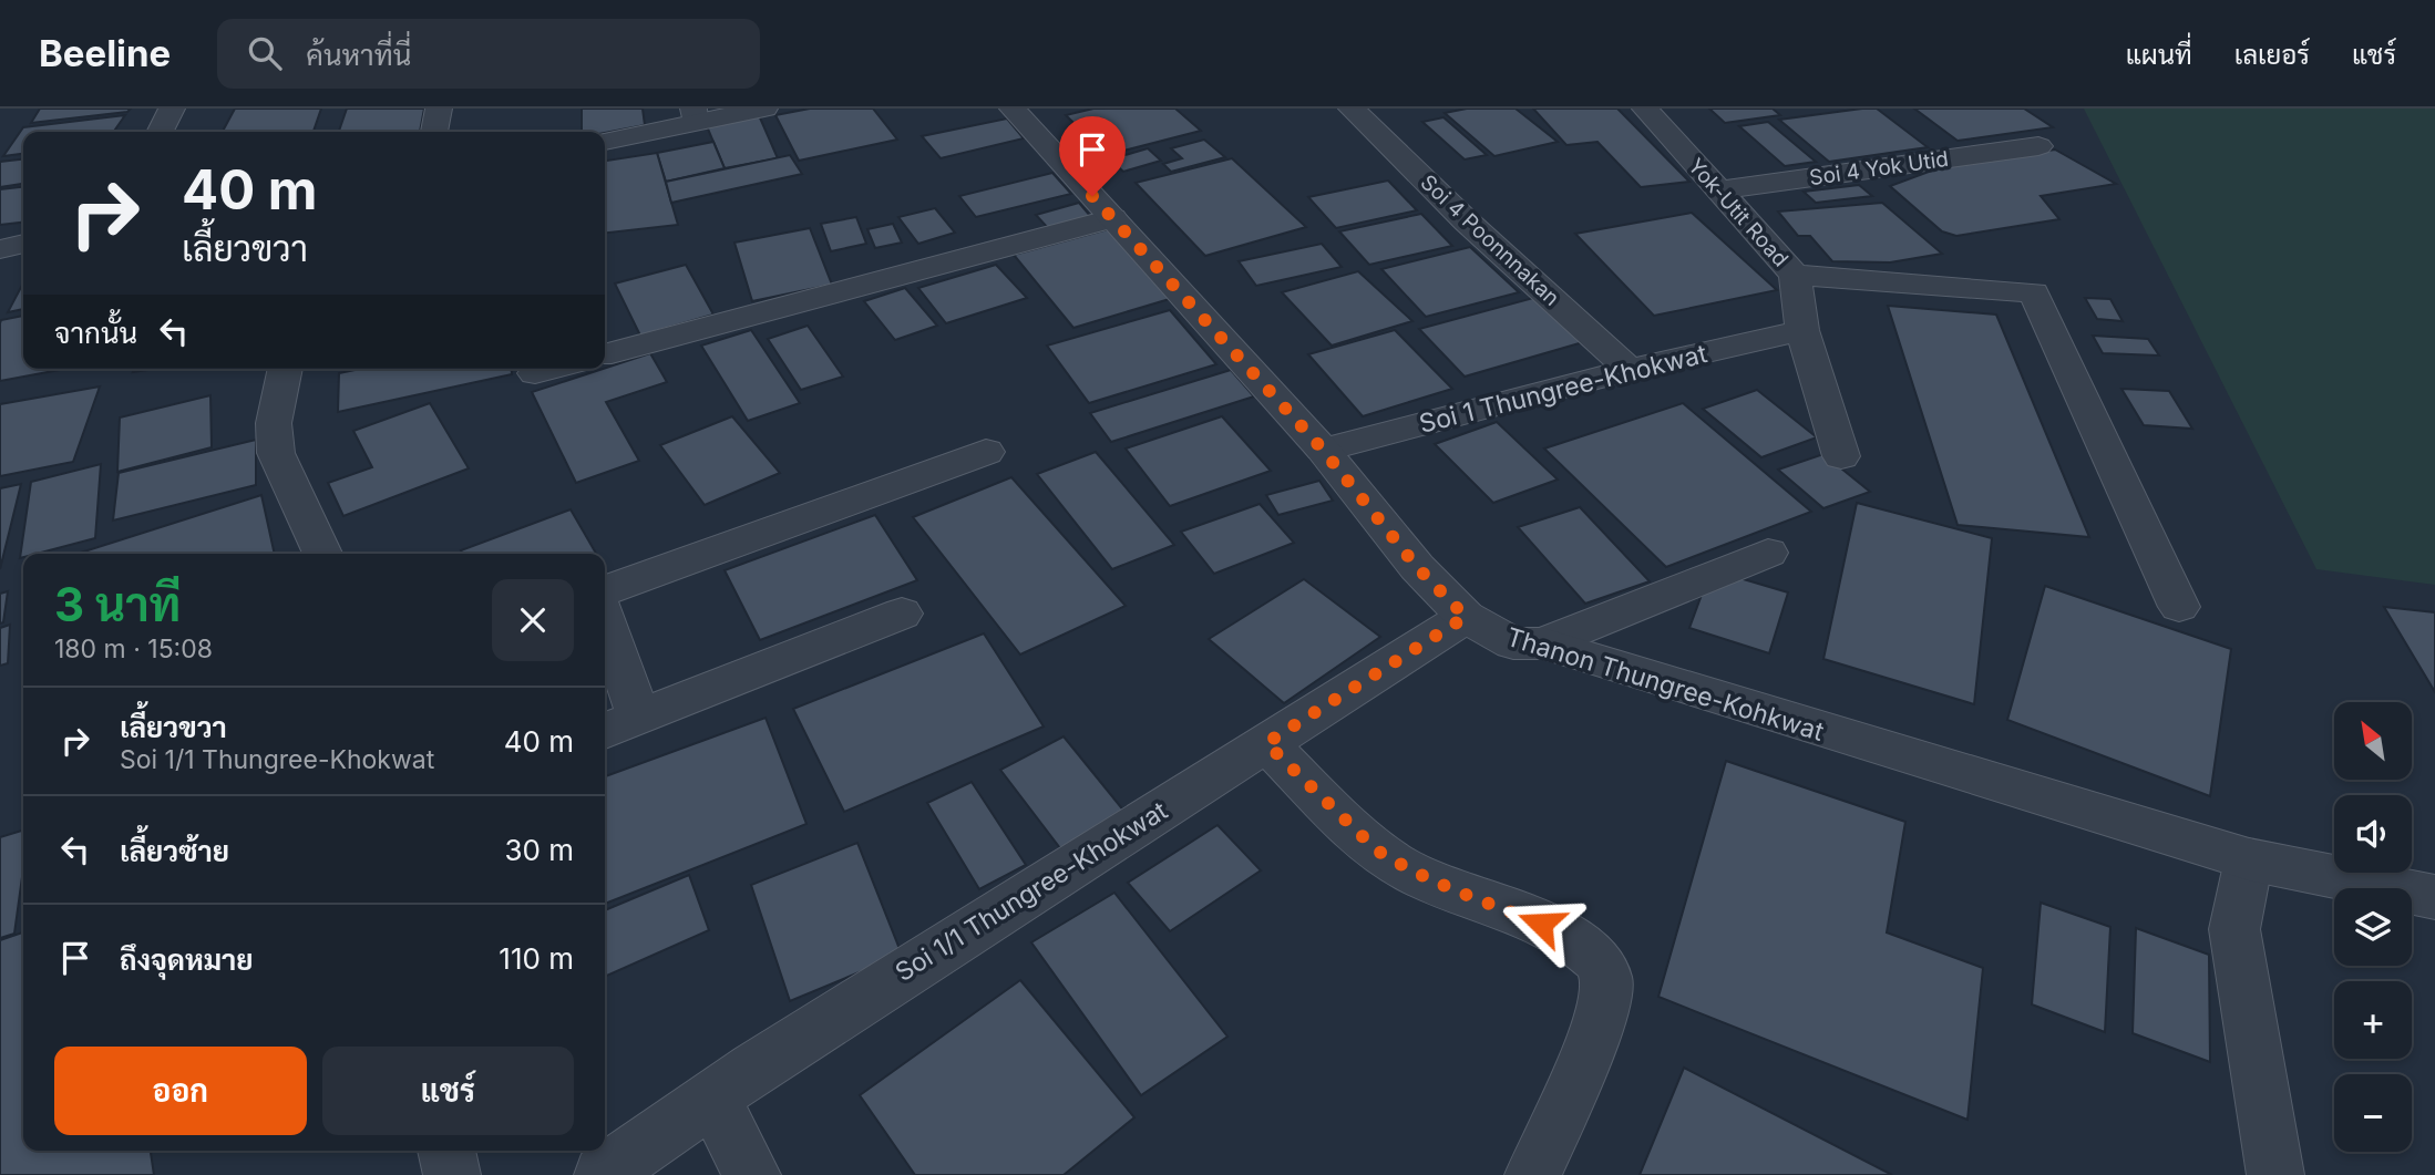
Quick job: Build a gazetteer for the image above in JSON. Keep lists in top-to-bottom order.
{
  "streets": {
    "street": [
      "Soi 4 Yok Utid",
      "Yok-Utit Road",
      "Soi 4 Poonnnakan",
      "Soi 1 Thungree-Khokwat",
      "Thanon Thungree-Kohkwat",
      "Soi 1/1 Thungree-Khokwat"
    ]
  },
  "crossings": [
    ["Soi 4 Yok Utid", "Yok-Utit Road"],
    ["Yok-Utit Road", "Soi 1 Thungree-Khokwat"],
    ["Soi 4 Poonnnakan", "Soi 1 Thungree-Khokwat"],
    ["Soi 1 Thungree-Khokwat", "Thanon Thungree-Kohkwat"],
    ["Thanon Thungree-Kohkwat", "Soi 1/1 Thungree-Khokwat"]
  ],
  "north": "top left",
  "page": {
    "header": "Beeline",
    "search": "ค้นหาที่นี่",
    "nav": ["แผนที่", "เลเยอร์", "แชร์"],
    "turn": ["40 m", "เลี้ยวขวา"],
    "then": "จากนั้น",
    "heading": ["3 นาที", "180 m · 15:08"],
    "list": [
      {
        "name": "เลี้ยวขวา",
        "note": "Soi 1/1 Thungree-Khokwat",
        "value": "40 m"
      },
      {
        "name": "เลี้ยวซ้าย",
        "value": "30 m"
      },
      {
        "name": "ถึงจุดหมาย",
        "value": "110 m"
      }
    ],
    "map_buttons": ["+", "−"],
    "buttons": ["ออก", "แชร์"]
  }
}
